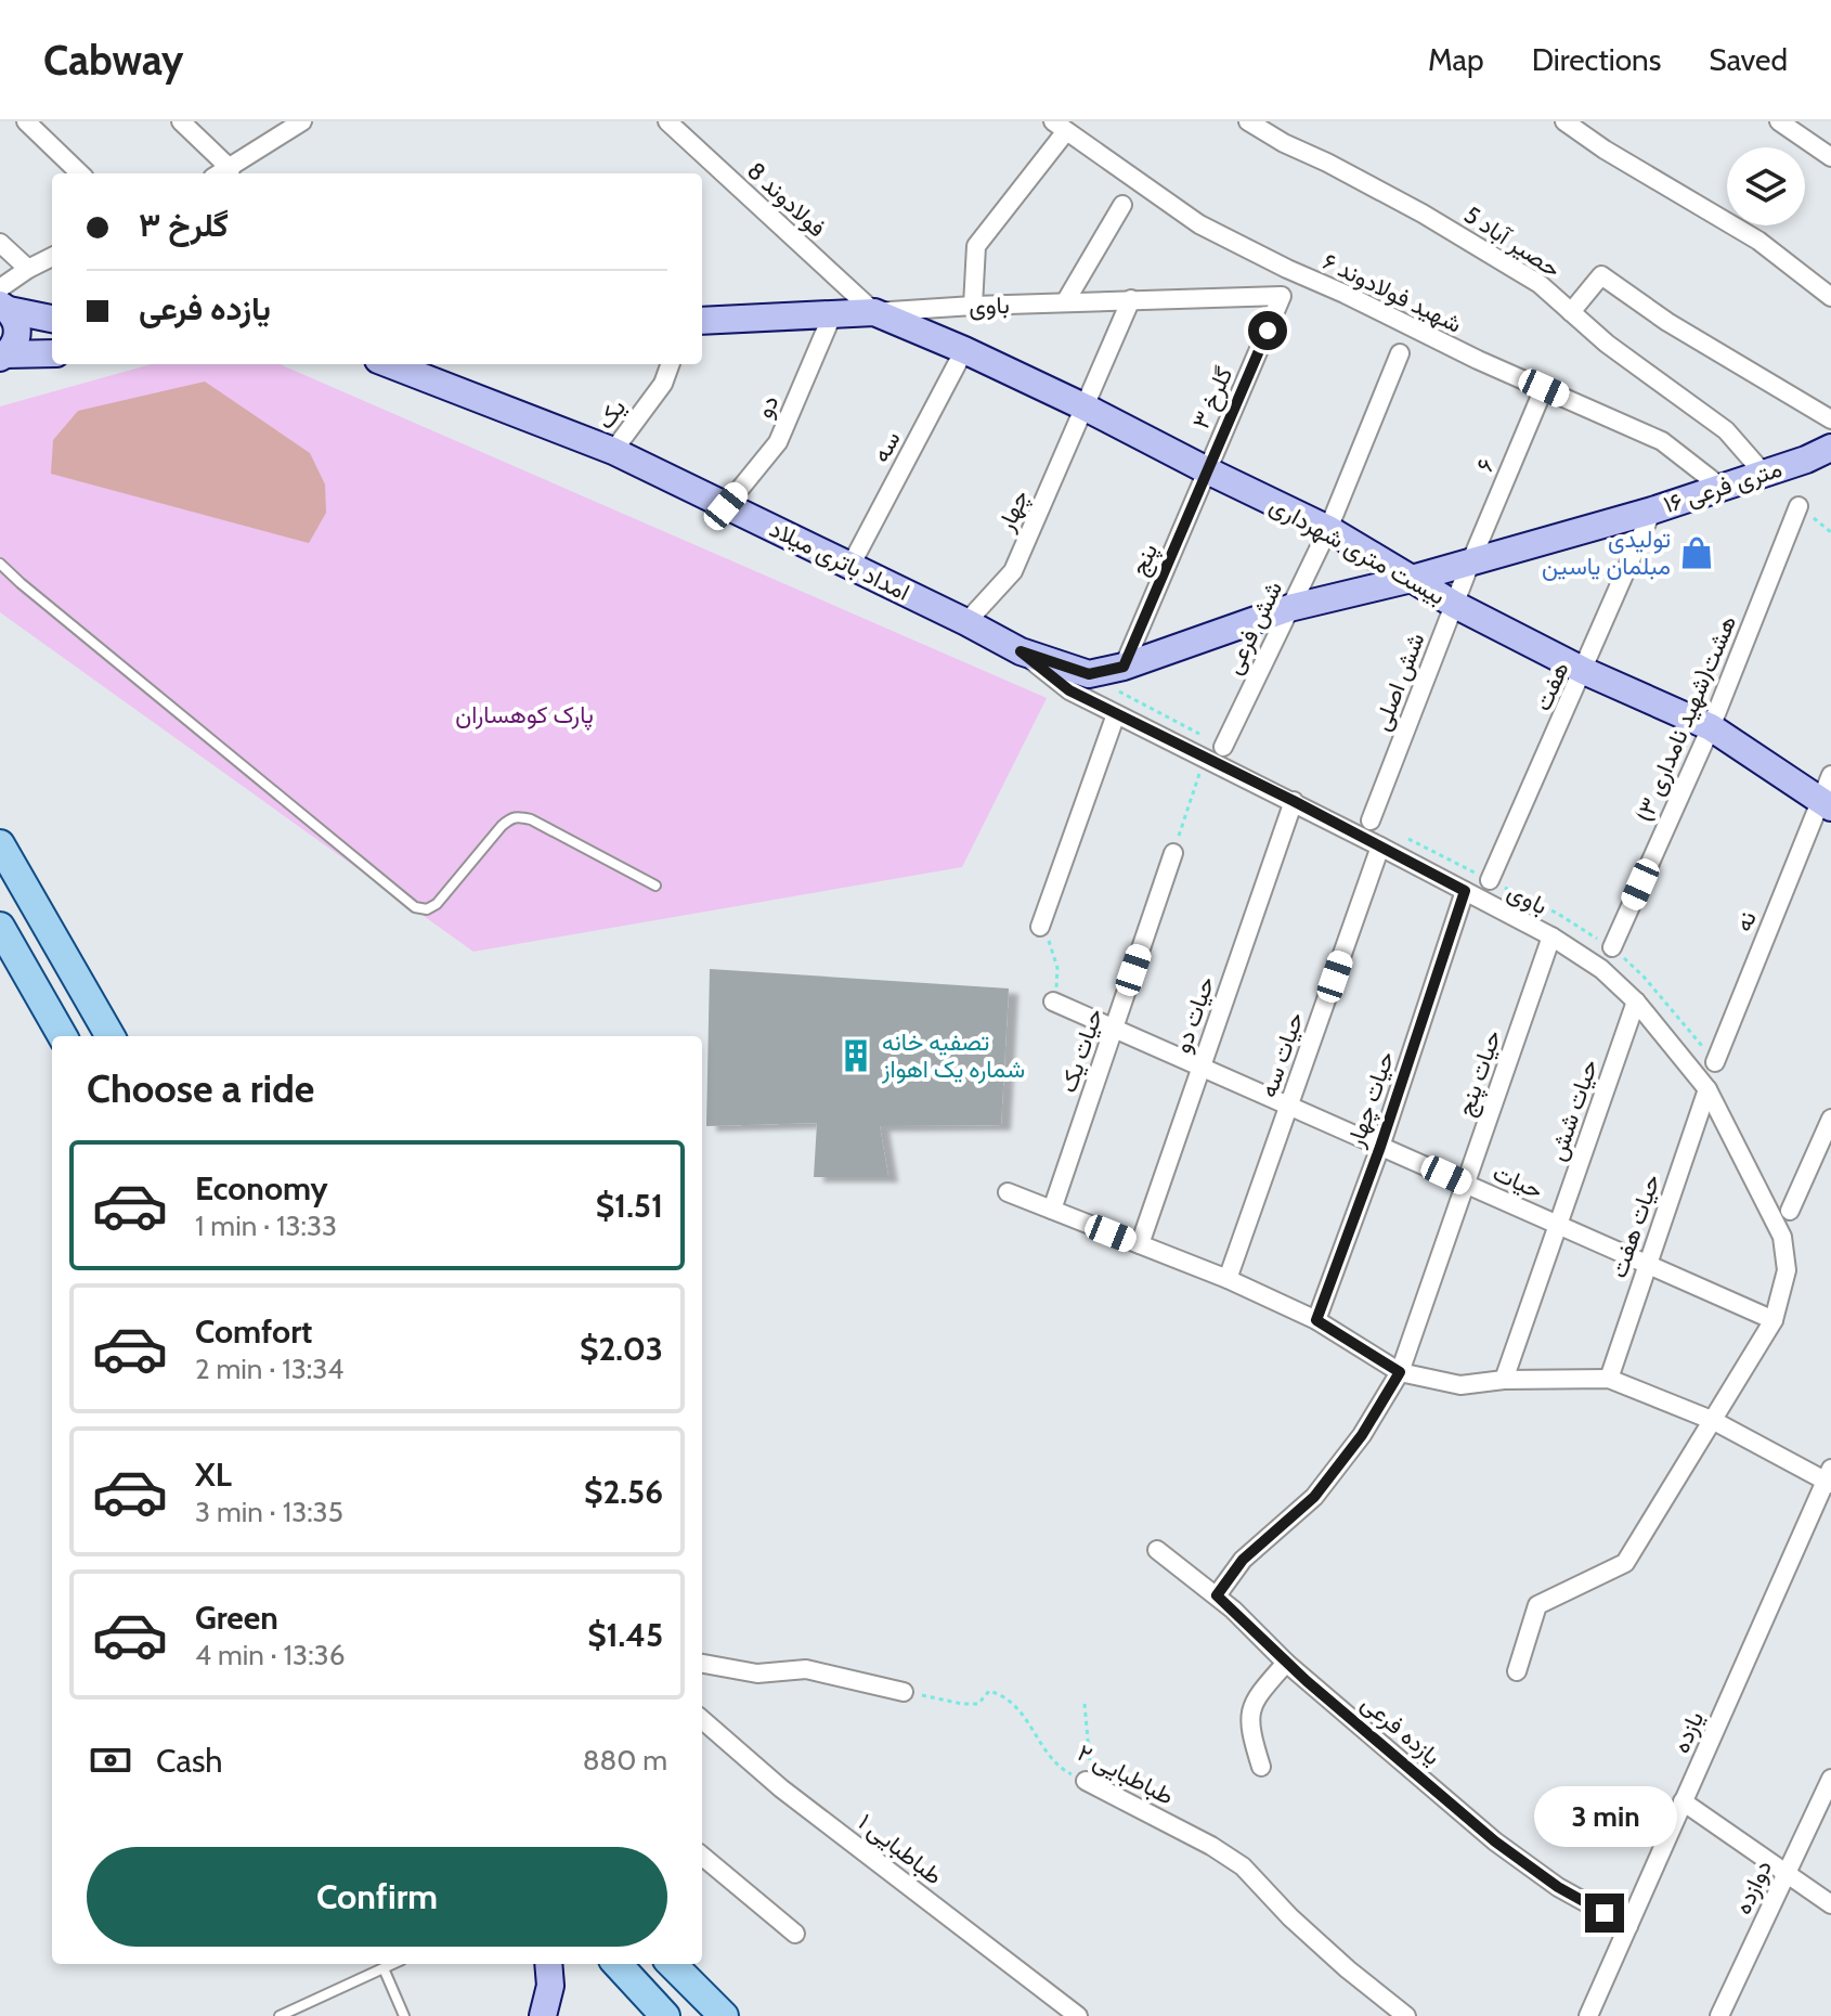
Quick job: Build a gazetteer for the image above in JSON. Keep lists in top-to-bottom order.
{
  "streets": {
    "street": [
      "فولادوند 8",
      "حصیر آباد 5",
      "شهید فولادوند ۶",
      "باوی",
      "گلرخ ۳",
      "دو",
      "یک",
      "سه",
      "۶",
      "۱۶ متری فرعی",
      "چهار",
      "بیست متری شهرداری",
      "پنج",
      "امداد باتری میلاد",
      "شش فرعی",
      "شش اصلی",
      "هفت",
      "هشت(شهید نامداری ۳)",
      "نه",
      "حیات دو",
      "حیات یک",
      "حیات سه",
      "حیات پنج",
      "حیات چهار",
      "حیات شش",
      "حیات",
      "حیات هفت",
      "یازده فرعی",
      "یازده",
      "طباطبایی ۲",
      "طباطبایی ۱",
      "دوازده"
    ]
  },
  "crossings": [
    ["فولادوند 8", "باوی"],
    ["فولادوند 8", "بیست متری شهرداری"],
    ["حصیر آباد 5", "۱۶ متری فرعی"],
    ["شهید فولادوند ۶", "۶"],
    ["شهید فولادوند ۶", "۱۶ متری فرعی"],
    ["باوی", "گلرخ ۳"],
    ["باوی", "دو"],
    ["باوی", "چهار"],
    ["باوی", "بیست متری شهرداری"],
    ["باوی", "امداد باتری میلاد"],
    ["باوی", "شش اصلی"],
    ["باوی", "هفت"],
    ["باوی", "هشت(شهید نامداری ۳)"],
    ["باوی", "نه"],
    ["باوی", "حیات دو"],
    ["باوی", "حیات سه"],
    ["باوی", "حیات پنج"],
    ["باوی", "حیات چهار"],
    ["باوی", "حیات شش"],
    ["باوی", "حیات"],
    ["باوی", "حیات هفت"],
    ["گلرخ ۳", "بیست متری شهرداری"],
    ["گلرخ ۳", "پنج"],
    ["دو", "امداد باتری میلاد"],
    ["یک", "امداد باتری میلاد"],
    ["سه", "بیست متری شهرداری"],
    ["سه", "امداد باتری میلاد"],
    ["۶", "۱۶ متری فرعی"],
    ["۶", "شش اصلی"],
    ["۱۶ متری فرعی", "بیست متری شهرداری"],
    ["۱۶ متری فرعی", "پنج"],
    ["۱۶ متری فرعی", "شش فرعی"],
    ["۱۶ متری فرعی", "شش اصلی"],
    ["۱۶ متری فرعی", "هفت"],
    ["چهار", "بیست متری شهرداری"],
    ["چهار", "امداد باتری میلاد"],
    ["بیست متری شهرداری", "پنج"],
    ["بیست متری شهرداری", "شش فرعی"],
    ["بیست متری شهرداری", "شش اصلی"],
    ["بیست متری شهرداری", "هفت"],
    ["بیست متری شهرداری", "هشت(شهید نامداری ۳)"],
    ["بیست متری شهرداری", "نه"],
    ["حیات دو", "حیات"],
    ["حیات یک", "حیات"],
    ["حیات سه", "حیات"],
    ["حیات پنج", "حیات"],
    ["حیات پنج", "یازده فرعی"],
    ["حیات چهار", "حیات"],
    ["حیات شش", "حیات"],
    ["حیات", "حیات هفت"],
    ["یازده فرعی", "یازده"]
  ],
  "parks": ["پارک کوهساران"],
  "places": {
    "shop": ["تولیدی مبلمان یاسین"],
    "building": ["تصفیه خانه شماره یک اهواز"]
  },
  "page": {
    "header": "Cabway",
    "nav": ["Map", "Directions", "Saved"],
    "banner": ["گلرخ ۳", "یازده فرعی"],
    "heading": "Choose a ride",
    "list": [
      {
        "name": "Economy",
        "note": "1 min · 13:33",
        "value": "$1.51"
      },
      {
        "name": "Comfort",
        "note": "2 min · 13:34",
        "value": "$2.03"
      },
      {
        "name": "XL",
        "note": "3 min · 13:35",
        "value": "$2.56"
      },
      {
        "name": "Green",
        "note": "4 min · 13:36",
        "value": "$1.45"
      }
    ],
    "pay": ["Cash", "880 m"],
    "bubble": "3 min",
    "buttons": "Confirm"
  }
}
